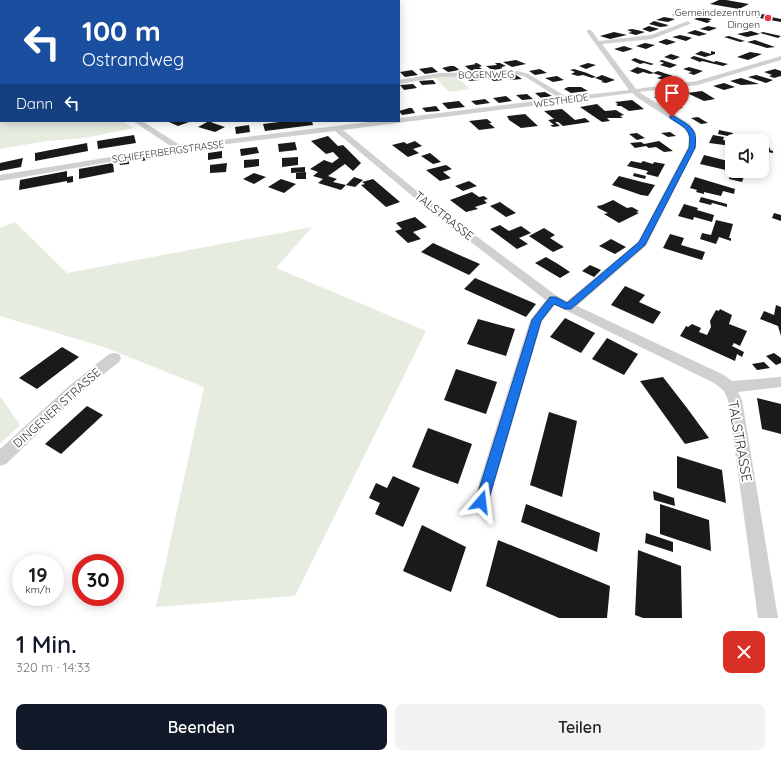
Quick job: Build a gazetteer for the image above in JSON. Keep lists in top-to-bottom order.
{
  "streets": {
    "street": [
      "BOGENWEG",
      "WESTHEIDE",
      "SCHIEFERBERGSTRASSE",
      "TALSTRASSE",
      "DINGENER STRASSE"
    ]
  },
  "crossings": [
    ["BOGENWEG", "WESTHEIDE"],
    ["WESTHEIDE", "SCHIEFERBERGSTRASSE"],
    ["WESTHEIDE", "TALSTRASSE"],
    ["SCHIEFERBERGSTRASSE", "TALSTRASSE"]
  ],
  "places": ["Gemeindezentrum Dingen"],
  "page": {
    "turn": ["100 m", "Ostrandweg"],
    "then": "Dann",
    "speed": "19 km/h",
    "limit": "30",
    "heading": ["1 Min.", "320 m · 14:33"],
    "buttons": ["Beenden", "Teilen"]
  }
}
